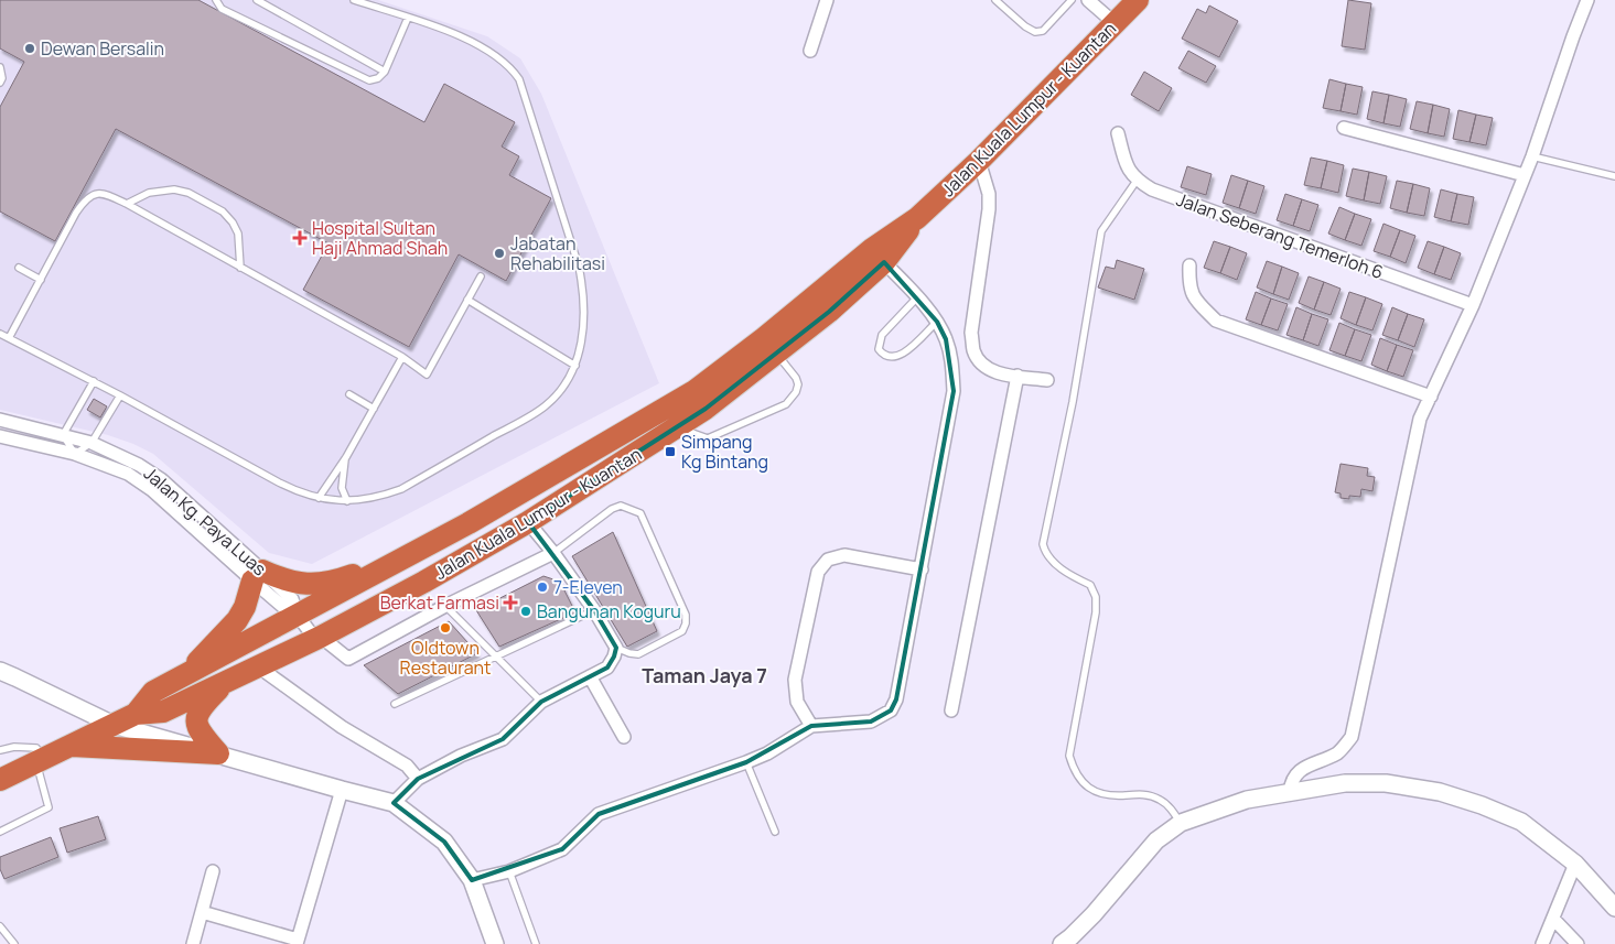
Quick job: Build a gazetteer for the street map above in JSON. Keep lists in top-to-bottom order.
{
  "streets": {
    "highway": ["Jalan Kuala Lumpur - Kuantan"],
    "street": ["Jalan Seberang Temerloh 6", "Jalan Kg. Paya Luas"]
  },
  "crossings": [
    ["Jalan Kuala Lumpur - Kuantan", "Jalan Kg. Paya Luas"]
  ],
  "districts": ["Taman Jaya 7"],
  "places": {
    "other": [
      "Dewan Bersalin",
      "Jabatan Rehabilitasi",
      "7-Eleven",
      "Bangunan Koguru",
      "Oldtown Restaurant"
    ],
    "health": ["Hospital Sultan Haji Ahmad Shah", "Berkat Farmasi"],
    "transit": ["Simpang Kg Bintang"]
  }
}
